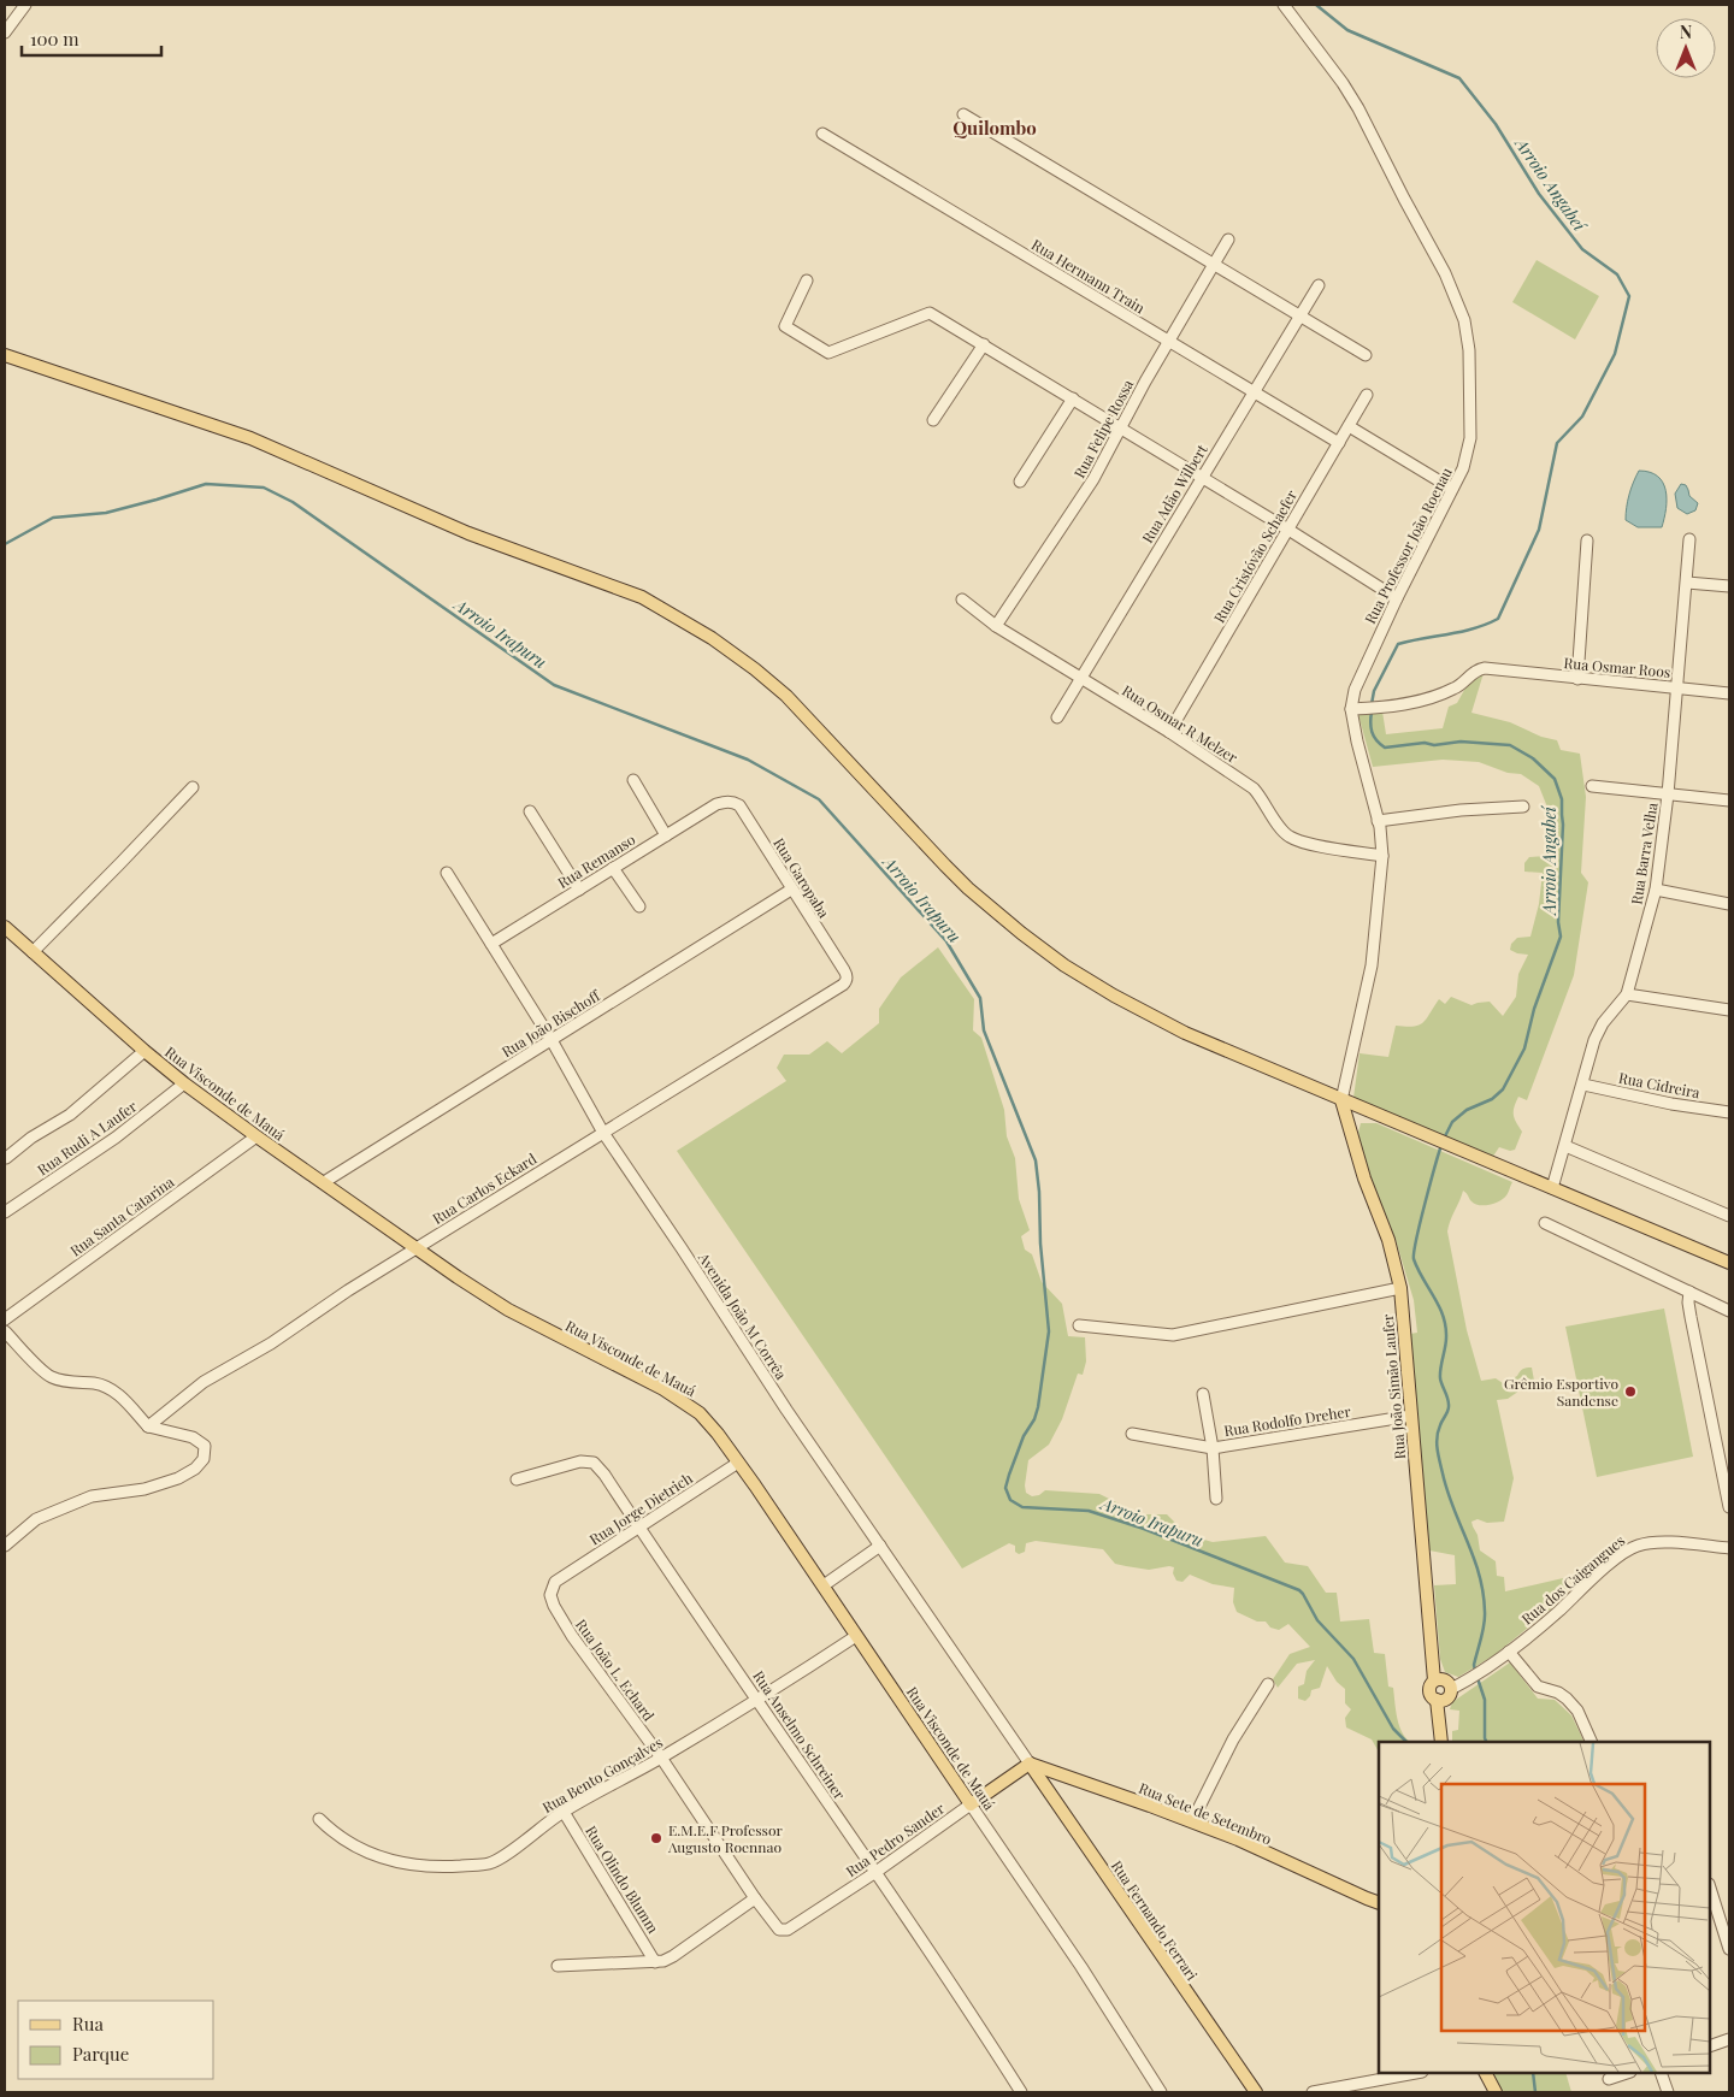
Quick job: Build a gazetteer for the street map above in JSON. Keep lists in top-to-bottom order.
{
  "streets": {
    "main road": [
      "Rua Visconde de Mauá",
      "Rua João Simão Laufer",
      "Rua Sete de Setembro",
      "Rua Pedro Sander",
      "Rua Fernando Ferrari"
    ],
    "street": [
      "Rua Hermann Train",
      "Rua Felipe Rossa",
      "Rua Adão Wilbert",
      "Rua Professor João Roenau",
      "Rua Cristóvão Schaefer",
      "Rua Osmar Roos",
      "Rua Osmar R Melzer",
      "Rua Barra Velha",
      "Rua Remanso",
      "Rua Garopaba",
      "Rua João Bischoff",
      "Rua Cidreira",
      "Rua Rudi A Laufer",
      "Rua Carlos Eckard",
      "Rua Santa Catarina",
      "Avenida João M Corrêa",
      "Rua Rodolfo Dreher",
      "Rua Jorge Dietrich",
      "Rua dos Caigangues",
      "Rua João L. Echard",
      "Rua Anselmo Schreiner",
      "Rua Bento Gonçalves",
      "Rua Olindo Blumm"
    ]
  },
  "crossings": [
    ["Rua Hermann Train", "Rua Felipe Rossa"],
    ["Rua Hermann Train", "Rua Adão Wilbert"],
    ["Rua Hermann Train", "Rua Cristóvão Schaefer"],
    ["Rua Felipe Rossa", "Rua Osmar R Melzer"],
    ["Rua Adão Wilbert", "Rua Osmar R Melzer"],
    ["Rua Professor João Roenau", "Rua Osmar Roos"],
    ["Rua Professor João Roenau", "Rua Osmar R Melzer"],
    ["Rua Professor João Roenau", "Rua João Simão Laufer"],
    ["Rua Cristóvão Schaefer", "Rua Osmar R Melzer"],
    ["Rua Osmar Roos", "Rua Barra Velha"],
    ["Rua Barra Velha", "Rua Cidreira"],
    ["Rua Remanso", "Rua Garopaba"],
    ["Rua Remanso", "Avenida João M Corrêa"],
    ["Rua Garopaba", "Rua João Bischoff"],
    ["Rua Garopaba", "Rua Carlos Eckard"],
    ["Rua João Bischoff", "Rua Visconde de Mauá"],
    ["Rua João Bischoff", "Avenida João M Corrêa"],
    ["Rua Visconde de Mauá", "Rua Rudi A Laufer"],
    ["Rua Visconde de Mauá", "Rua Carlos Eckard"],
    ["Rua Visconde de Mauá", "Rua Santa Catarina"],
    ["Rua Visconde de Mauá", "Rua Jorge Dietrich"],
    ["Rua Visconde de Mauá", "Rua Bento Gonçalves"],
    ["Rua Visconde de Mauá", "Rua Pedro Sander"],
    ["Rua Carlos Eckard", "Avenida João M Corrêa"],
    ["Avenida João M Corrêa", "Rua Sete de Setembro"],
    ["Avenida João M Corrêa", "Rua Pedro Sander"],
    ["Avenida João M Corrêa", "Rua Fernando Ferrari"],
    ["Rua João Simão Laufer", "Rua Rodolfo Dreher"],
    ["Rua João Simão Laufer", "Rua dos Caigangues"],
    ["Rua Jorge Dietrich", "Rua João L. Echard"],
    ["Rua Jorge Dietrich", "Rua Anselmo Schreiner"],
    ["Rua João L. Echard", "Rua Bento Gonçalves"],
    ["Rua João L. Echard", "Rua Pedro Sander"],
    ["Rua Anselmo Schreiner", "Rua Bento Gonçalves"],
    ["Rua Anselmo Schreiner", "Rua Pedro Sander"],
    ["Rua Bento Gonçalves", "Rua Olindo Blumm"],
    ["Rua Sete de Setembro", "Rua Pedro Sander"],
    ["Rua Sete de Setembro", "Rua Fernando Ferrari"],
    ["Rua Pedro Sander", "Rua Fernando Ferrari"]
  ],
  "districts": ["Quilombo"],
  "water": ["Arroio Angabeí", "Arroio Irapuru"],
  "places": ["Grêmio Esportivo Sandense", "E.M.E.F Professor Augusto Roennao"],
  "legend": ["Rua", "Parque"],
  "scale_bar": "100 m",
  "north": "top"
}
